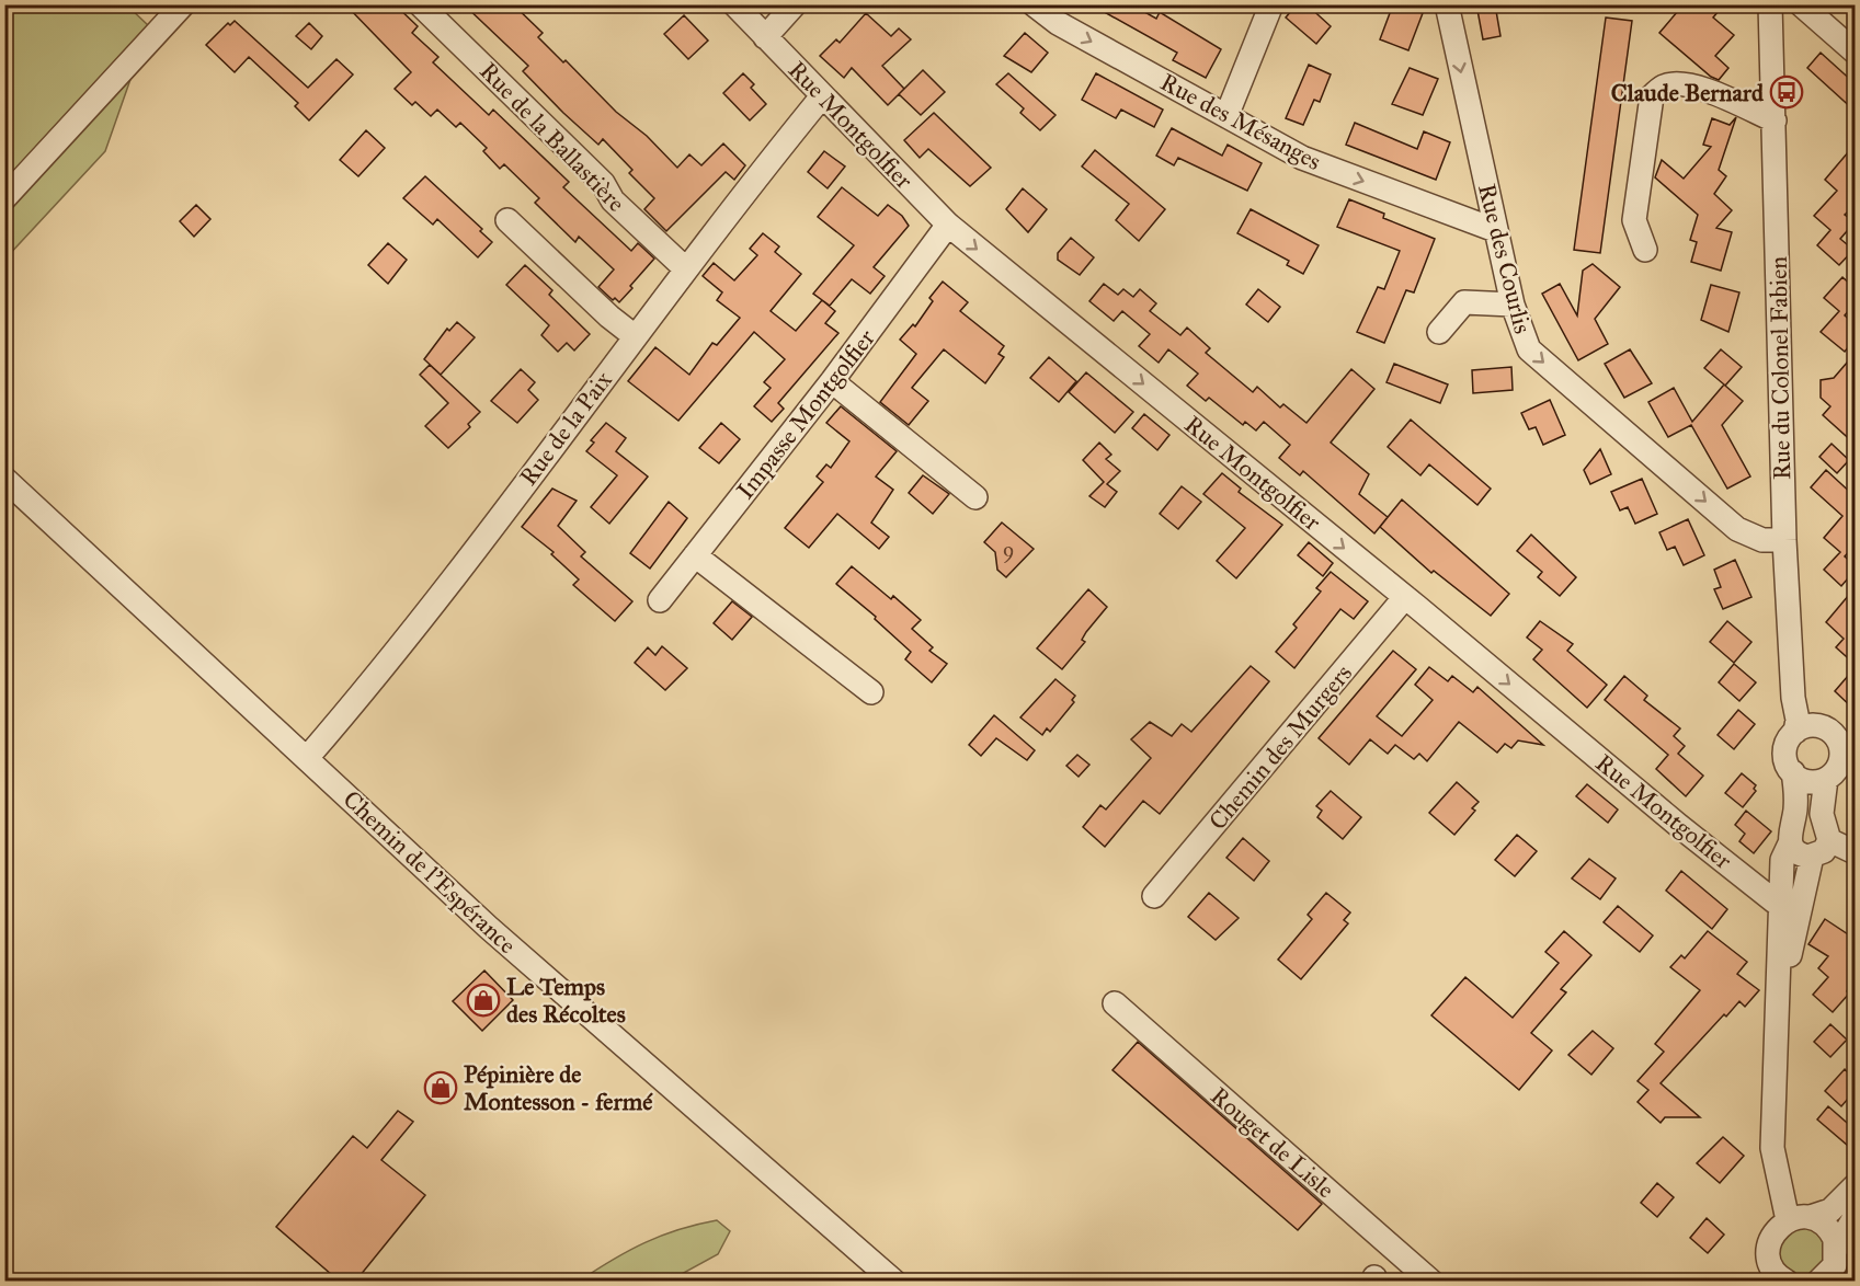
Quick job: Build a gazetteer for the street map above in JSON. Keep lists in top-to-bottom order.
{
  "streets": {
    "street": [
      "Rue des Mésanges",
      "Rue Montgolfier",
      "Rue de la Ballastière",
      "Rue des Courlis",
      "Rue du Colonel Fabien",
      "Impasse Montgolfier",
      "Rue de la Paix",
      "Chemin des Murgers",
      "Chemin de l'Espérance",
      "Rouget de Lisle"
    ]
  },
  "crossings": [
    ["Rue des Mésanges", "Rue des Courlis"],
    ["Rue Montgolfier", "Impasse Montgolfier"],
    ["Rue Montgolfier", "Rue de la Paix"],
    ["Rue Montgolfier", "Chemin des Murgers"],
    ["Rue de la Ballastière", "Rue de la Paix"],
    ["Rue des Courlis", "Rue du Colonel Fabien"],
    ["Rue de la Paix", "Chemin de l'Espérance"]
  ],
  "one_way": ["Rue des Mésanges", "Rue Montgolfier", "Rue des Courlis"],
  "places": {
    "bus stop": ["Claude Bernard"],
    "shop": ["Le Temps des Récoltes", "Pépinière de Montesson - fermé"]
  },
  "house_numbers": ["9"]
}
